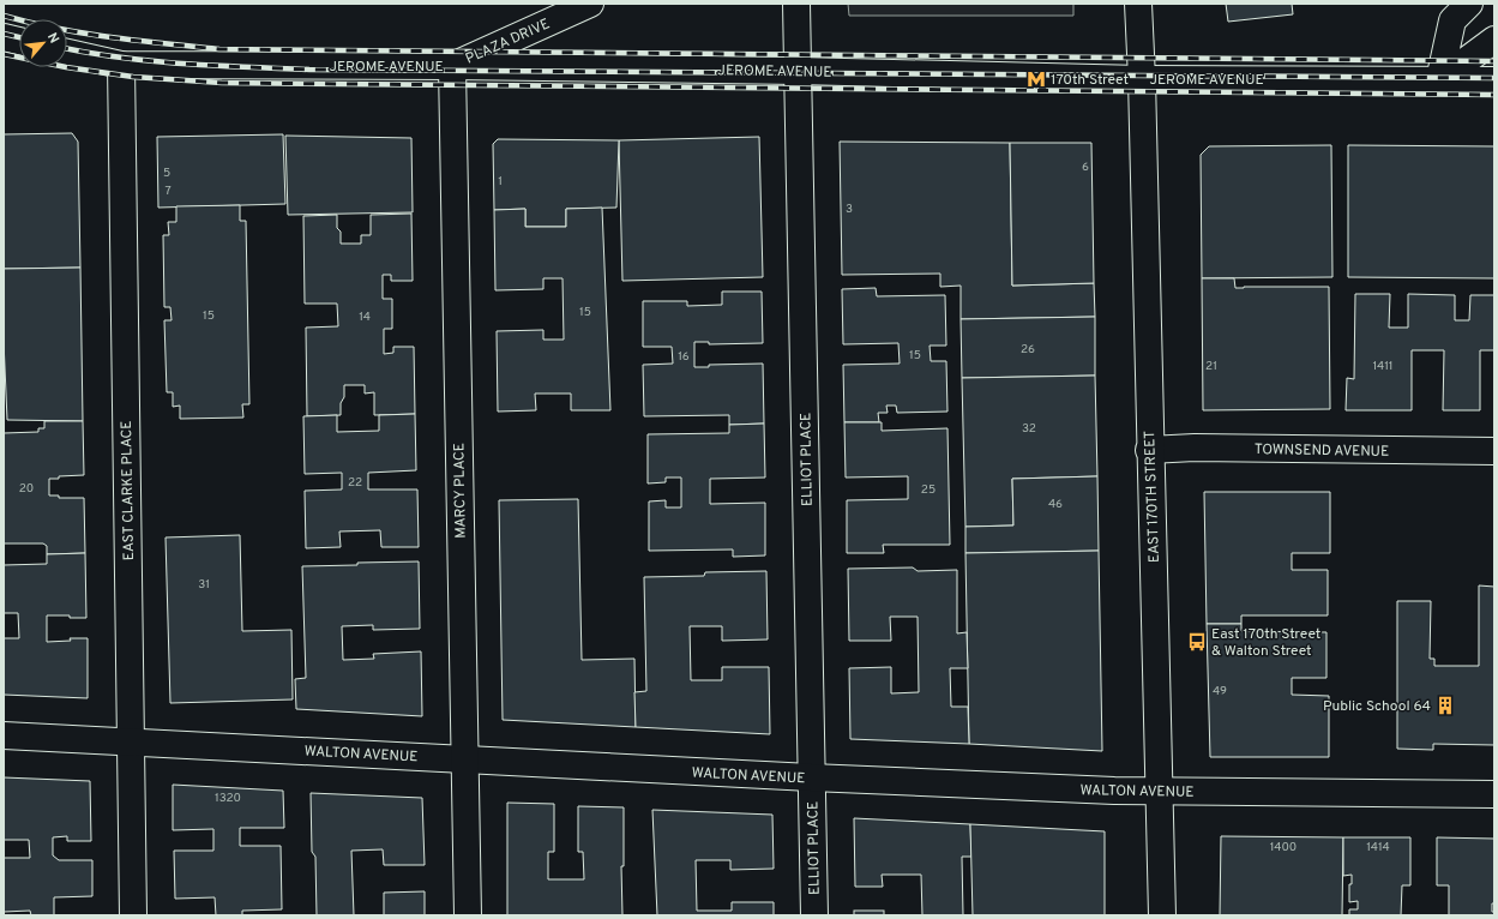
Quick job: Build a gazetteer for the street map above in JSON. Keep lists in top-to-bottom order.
{
  "streets": {
    "street": [
      "PLAZA DRIVE",
      "JEROME AVENUE",
      "TOWNSEND AVENUE",
      "ELLIOT PLACE",
      "EAST CLARKE PLACE",
      "MARCY PLACE",
      "EAST 170TH STREET",
      "WALTON AVENUE"
    ]
  },
  "crossings": [
    ["PLAZA DRIVE", "JEROME AVENUE"],
    ["PLAZA DRIVE", "MARCY PLACE"],
    ["JEROME AVENUE", "ELLIOT PLACE"],
    ["JEROME AVENUE", "EAST CLARKE PLACE"],
    ["JEROME AVENUE", "MARCY PLACE"],
    ["JEROME AVENUE", "EAST 170TH STREET"],
    ["TOWNSEND AVENUE", "EAST 170TH STREET"],
    ["ELLIOT PLACE", "WALTON AVENUE"],
    ["EAST CLARKE PLACE", "WALTON AVENUE"],
    ["MARCY PLACE", "WALTON AVENUE"],
    ["EAST 170TH STREET", "WALTON AVENUE"]
  ],
  "places": {
    "metro station": ["170th Street"],
    "bus stop": ["East 170th Street & Walton Street"],
    "building": ["Public School 64"]
  },
  "house_numbers": [
    "6",
    "5",
    "1",
    "7",
    "3",
    "15",
    "15",
    "14",
    "26",
    "15",
    "16",
    "21",
    "1411",
    "32",
    "22",
    "20",
    "25",
    "46",
    "31",
    "49",
    "1320",
    "1400",
    "1414"
  ],
  "north": "top right"
}
